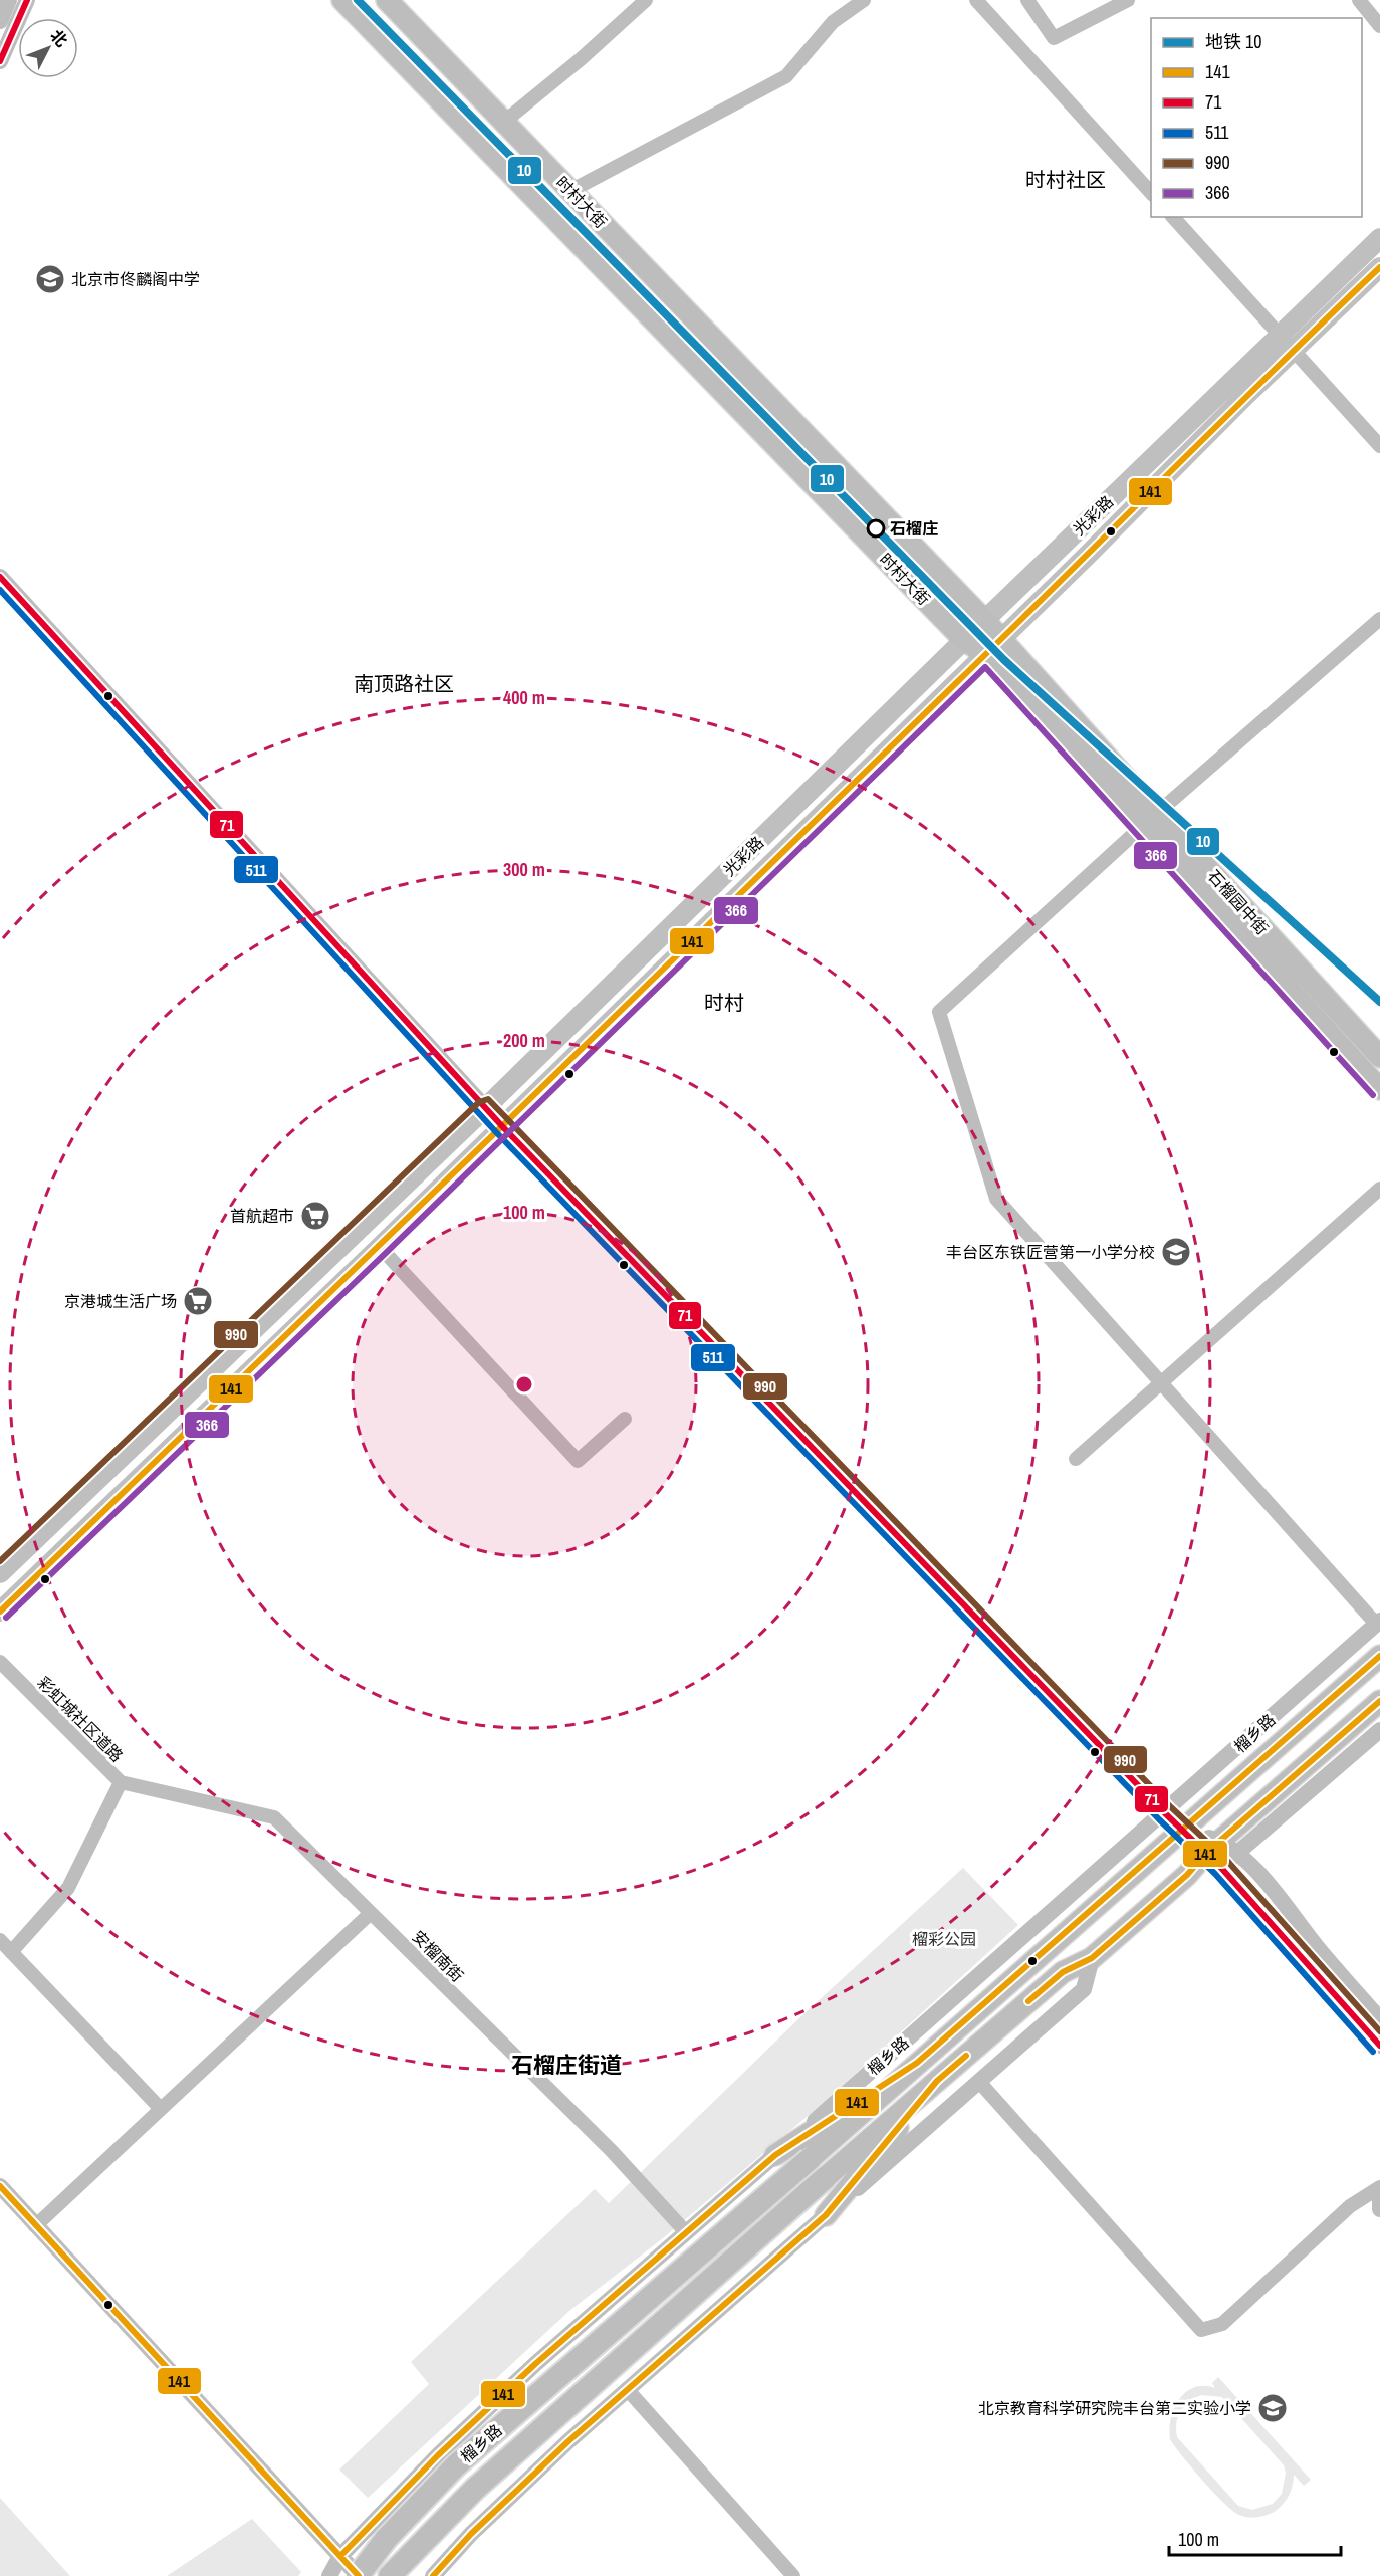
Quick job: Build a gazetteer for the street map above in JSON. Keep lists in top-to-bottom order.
{
  "streets": {
    "highway": ["榴乡路"],
    "main road": ["时村大街", "光彩路", "石榴园中街"],
    "street": ["彩虹城社区道路", "安榴南街"]
  },
  "crossings": [
    ["时村大街", "光彩路"],
    ["时村大街", "石榴园中街"],
    ["光彩路", "石榴园中街"],
    ["彩虹城社区道路", "安榴南街"],
    ["榴乡路", "安榴南街"]
  ],
  "districts": [
    "时村社区",
    "南顶路社区",
    "时村",
    "石榴庄街道"
  ],
  "parks": ["榴彩公园"],
  "places": {
    "school or university": ["北京市佟麟阁中学", "丰台区东铁匠营第一小学分校", "北京教育科学研究院丰台第二实验小学"],
    "other": ["石榴庄"],
    "supermarket": ["首航超市", "京港城生活广场"]
  },
  "lines": [
    "metro line 10",
    "transit line 71",
    "transit line 141",
    "transit line 511",
    "transit line 366",
    "transit line 990"
  ],
  "legend": [
    "地铁 10",
    "141",
    "71",
    "511",
    "990",
    "366"
  ],
  "scale_bar": "100 m",
  "north": "top right",
  "rings": [
    "400 m",
    "300 m",
    "200 m",
    "100 m"
  ]
}
